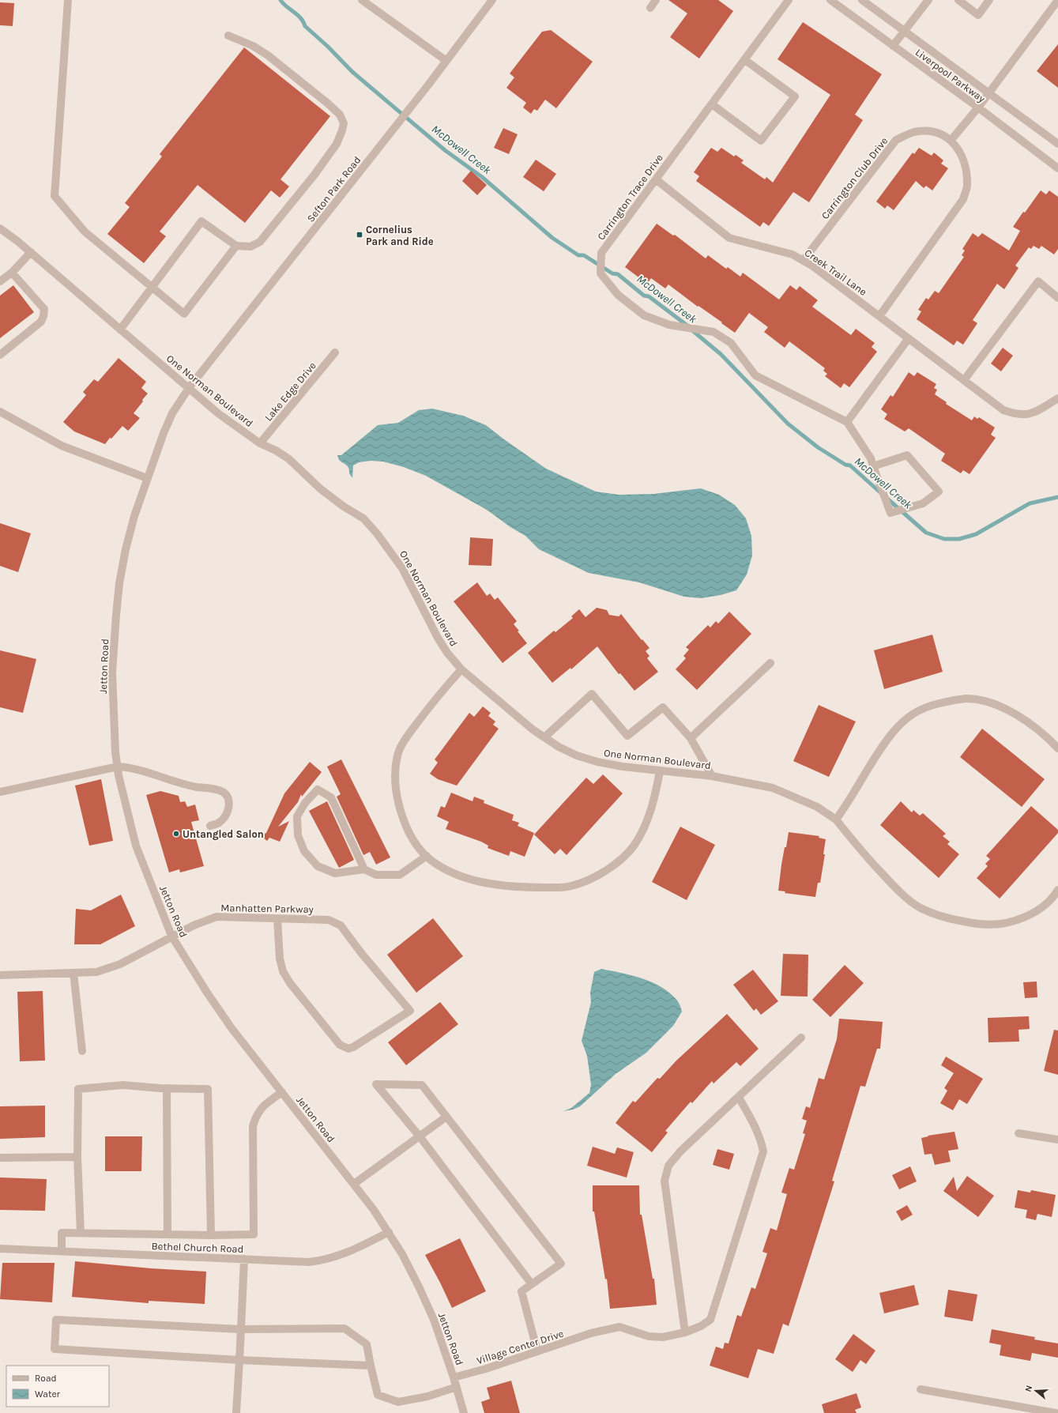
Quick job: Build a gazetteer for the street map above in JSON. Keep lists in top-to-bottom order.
{
  "streets": {
    "street": [
      "Liverpool Parkway",
      "Carrington Club Drive",
      "Sefton Park Road",
      "Carrington Trace Drive",
      "Creek Trail Lane",
      "One Norman Boulevard",
      "Lake Edge Drive",
      "Jetton Road",
      "Manhatten Parkway",
      "Bethel Church Road",
      "Village Center Drive"
    ]
  },
  "crossings": [
    ["Carrington Club Drive", "Creek Trail Lane"],
    ["Sefton Park Road", "One Norman Boulevard"],
    ["Sefton Park Road", "Jetton Road"],
    ["Carrington Trace Drive", "Creek Trail Lane"],
    ["One Norman Boulevard", "Lake Edge Drive"],
    ["One Norman Boulevard", "Jetton Road"],
    ["Jetton Road", "Manhatten Parkway"],
    ["Jetton Road", "Bethel Church Road"],
    ["Jetton Road", "Village Center Drive"]
  ],
  "water": ["McDowell Creek"],
  "places": {
    "transit": ["Cornelius Park and Ride"],
    "other": ["Untangled Salon"]
  },
  "legend": ["Road", "Water"],
  "north": "left"
}
